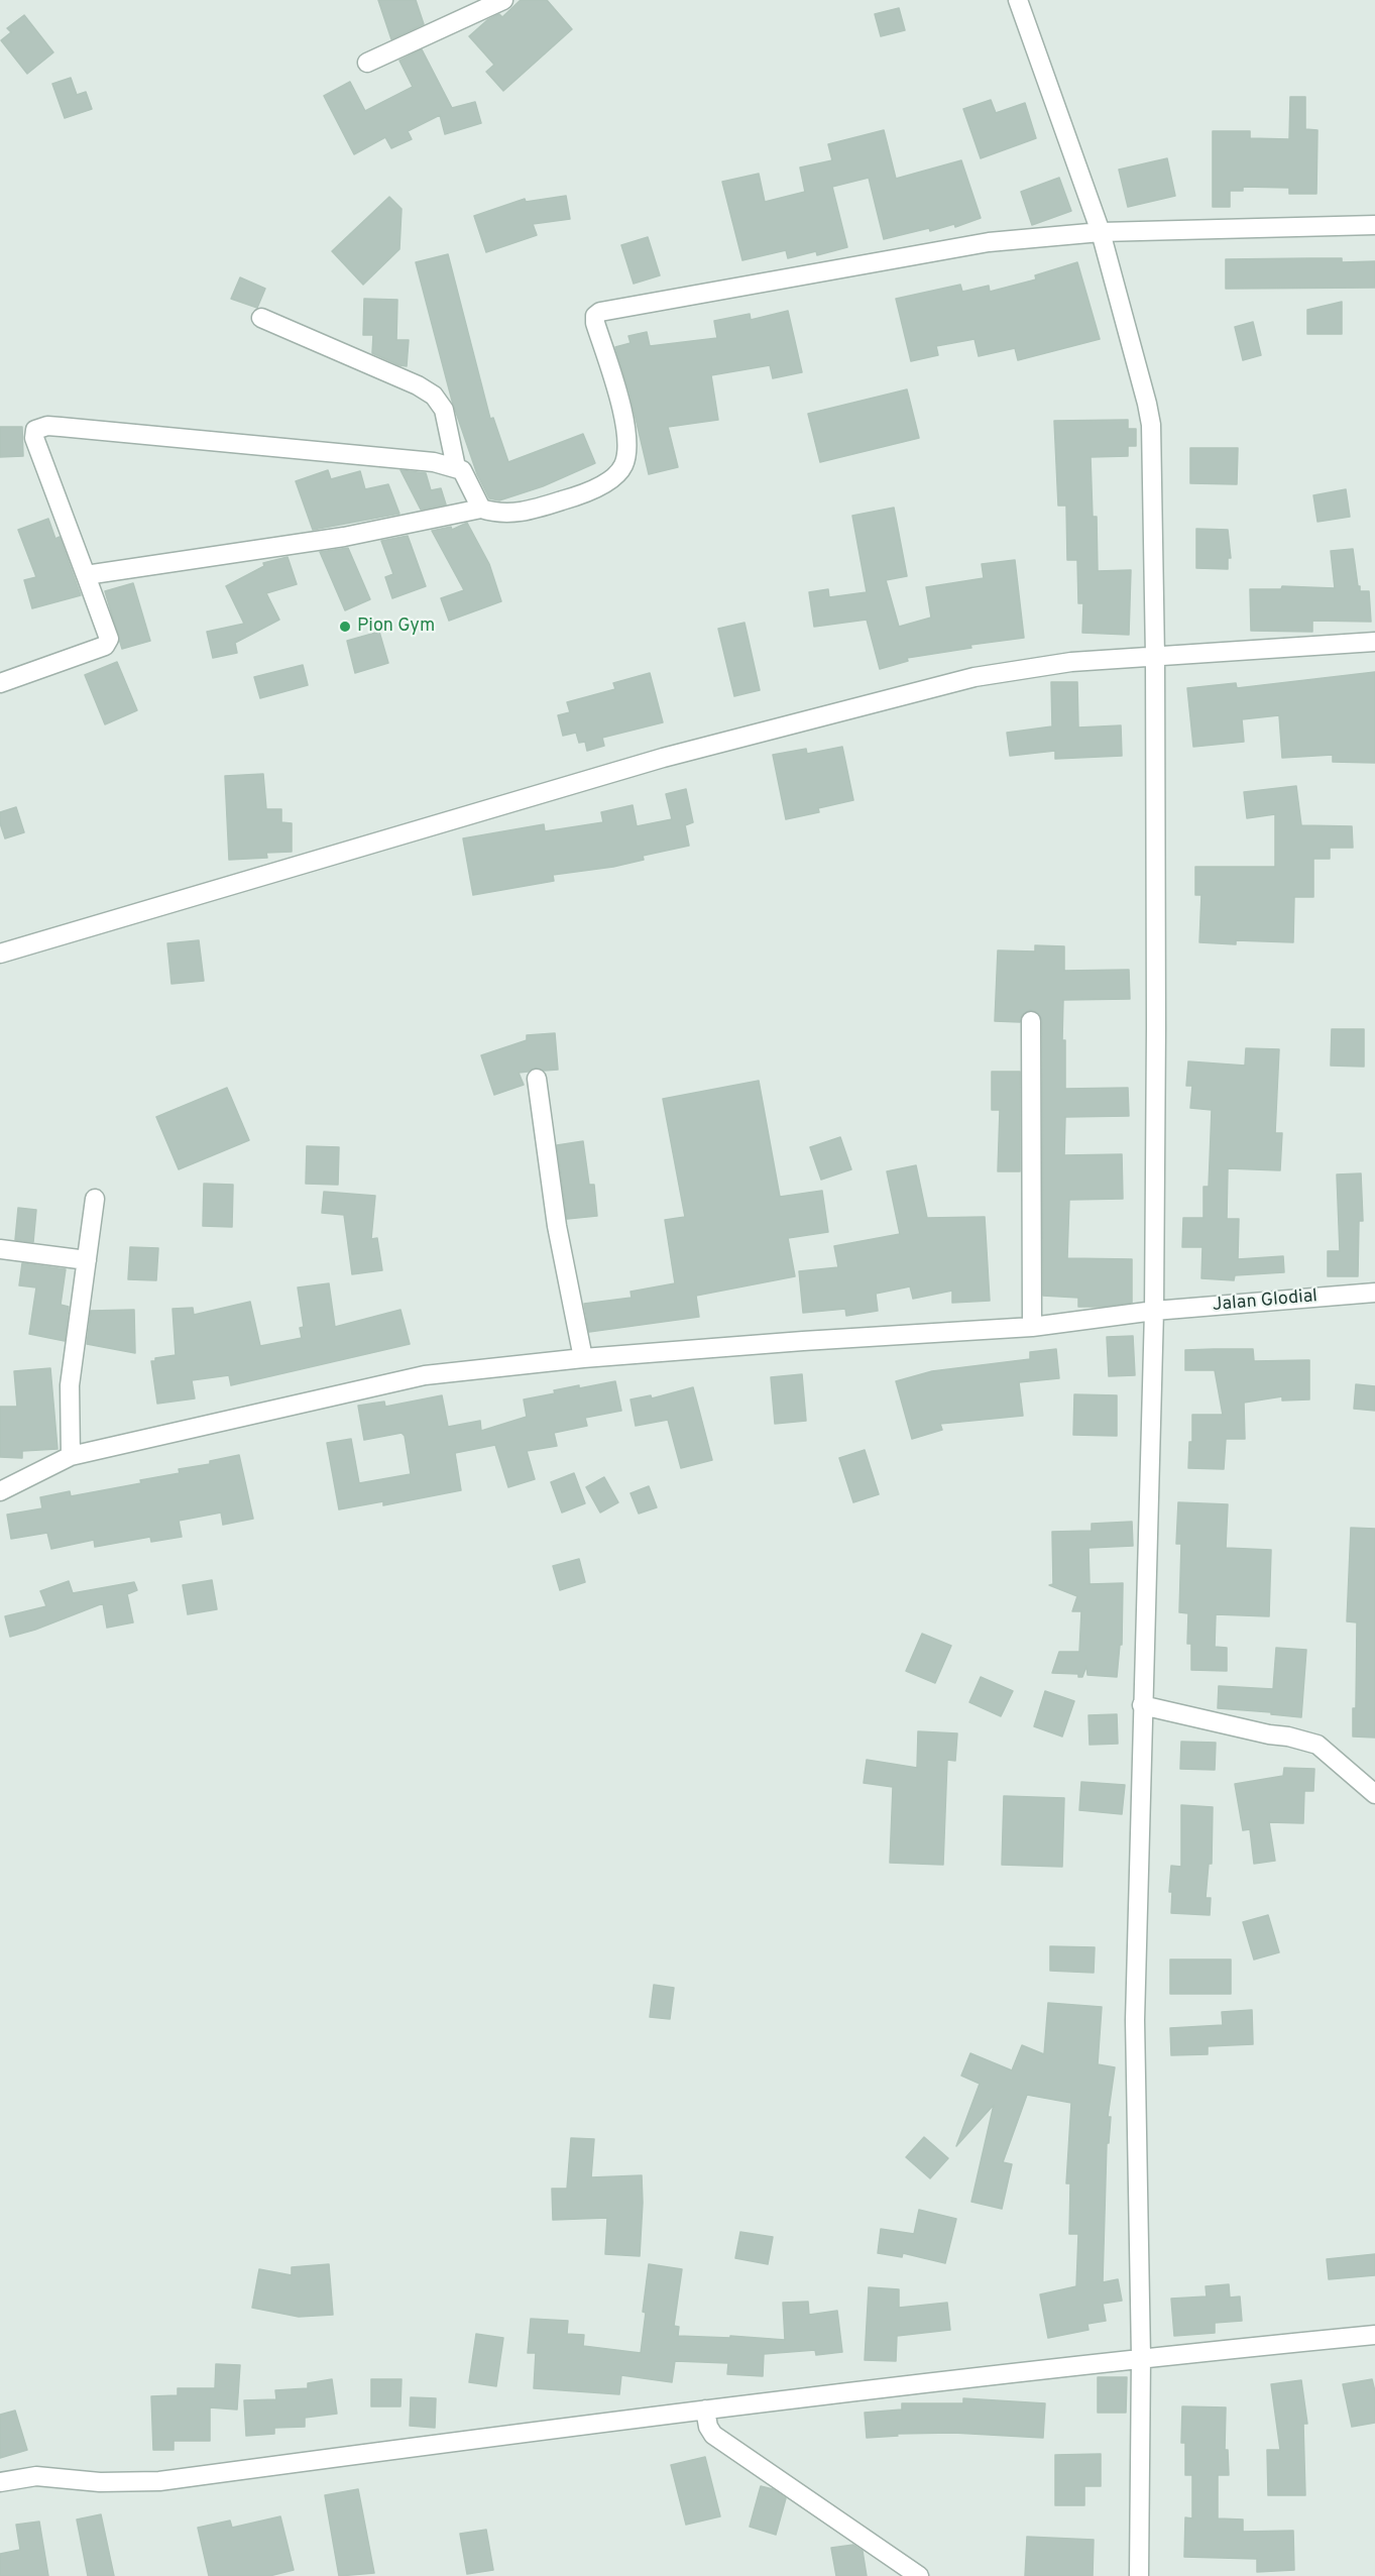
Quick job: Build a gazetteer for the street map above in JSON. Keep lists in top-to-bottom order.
{
  "streets": {
    "street": ["Jalan Glodial"]
  },
  "places": ["Pion Gym"]
}
